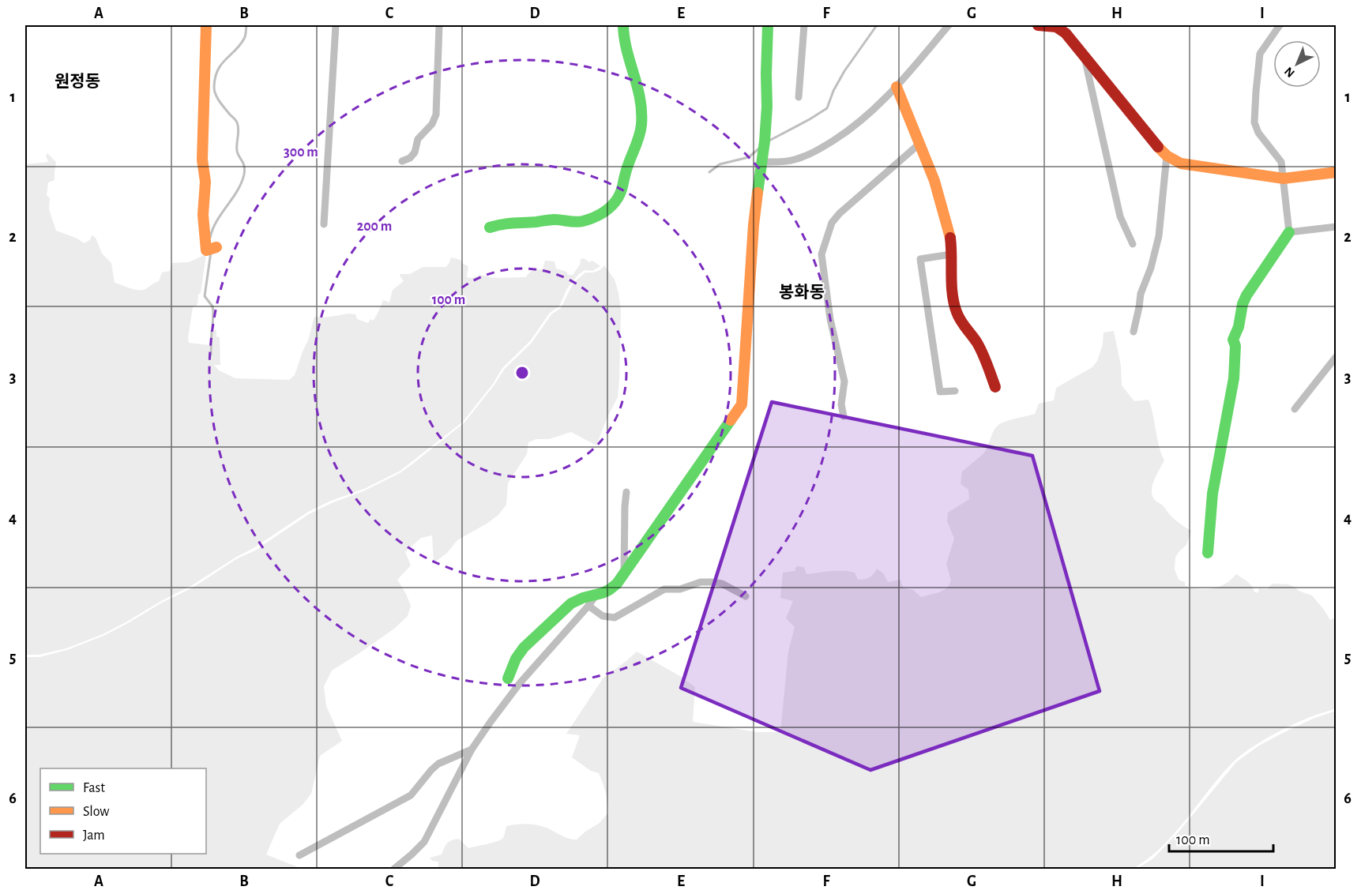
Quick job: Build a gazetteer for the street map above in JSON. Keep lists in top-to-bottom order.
{
  "districts": ["원정동", "봉화동"],
  "legend": ["Fast", "Slow", "Jam"],
  "scale_bar": "100 m",
  "north": "bottom left",
  "grid": {
    "columns": [
      "A",
      "B",
      "C",
      "D",
      "E",
      "F",
      "G",
      "H",
      "I"
    ],
    "rows": [
      "1",
      "2",
      "3",
      "4",
      "5",
      "6"
    ]
  },
  "rings": ["300 m", "200 m", "100 m"]
}
